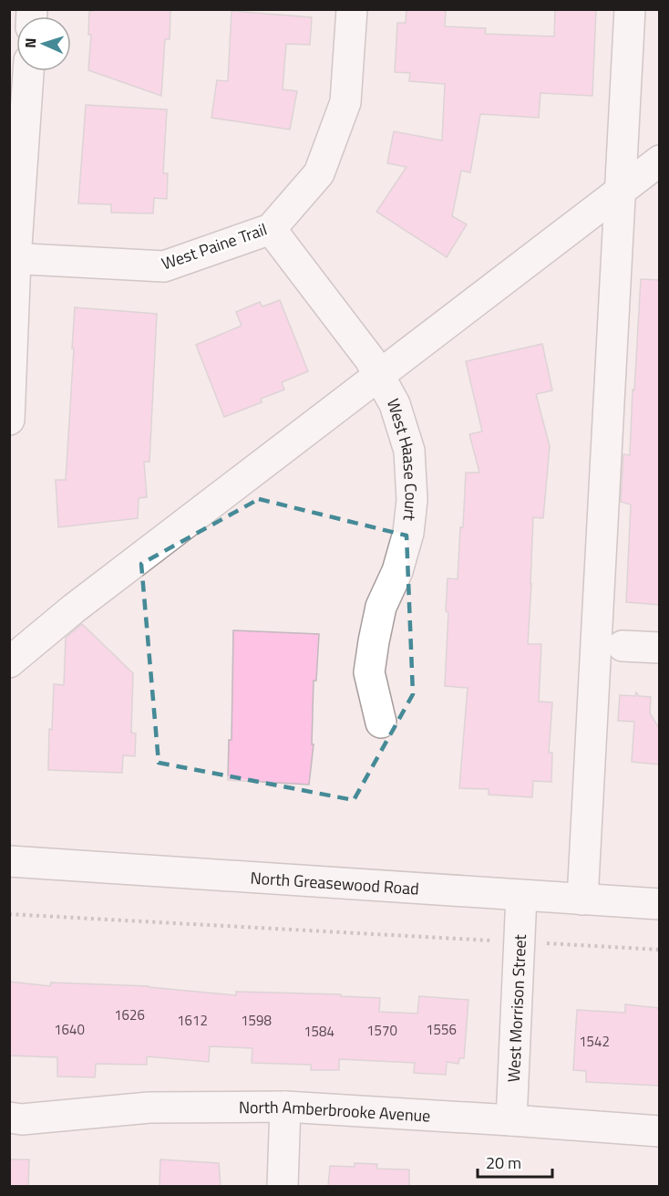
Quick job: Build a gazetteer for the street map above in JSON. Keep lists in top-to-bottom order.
{
  "streets": {
    "street": [
      "West Paine Trail",
      "West Haase Court",
      "North Greasewood Road",
      "West Morrison Street",
      "North Amberbrooke Avenue"
    ]
  },
  "crossings": [
    ["West Paine Trail", "West Haase Court"],
    ["North Greasewood Road", "West Morrison Street"],
    ["West Morrison Street", "North Amberbrooke Avenue"]
  ],
  "house_numbers": [
    "1626",
    "1612",
    "1598",
    "1640",
    "1556",
    "1570",
    "1584",
    "1542"
  ],
  "scale_bar": "20 m",
  "north": "left"
}
